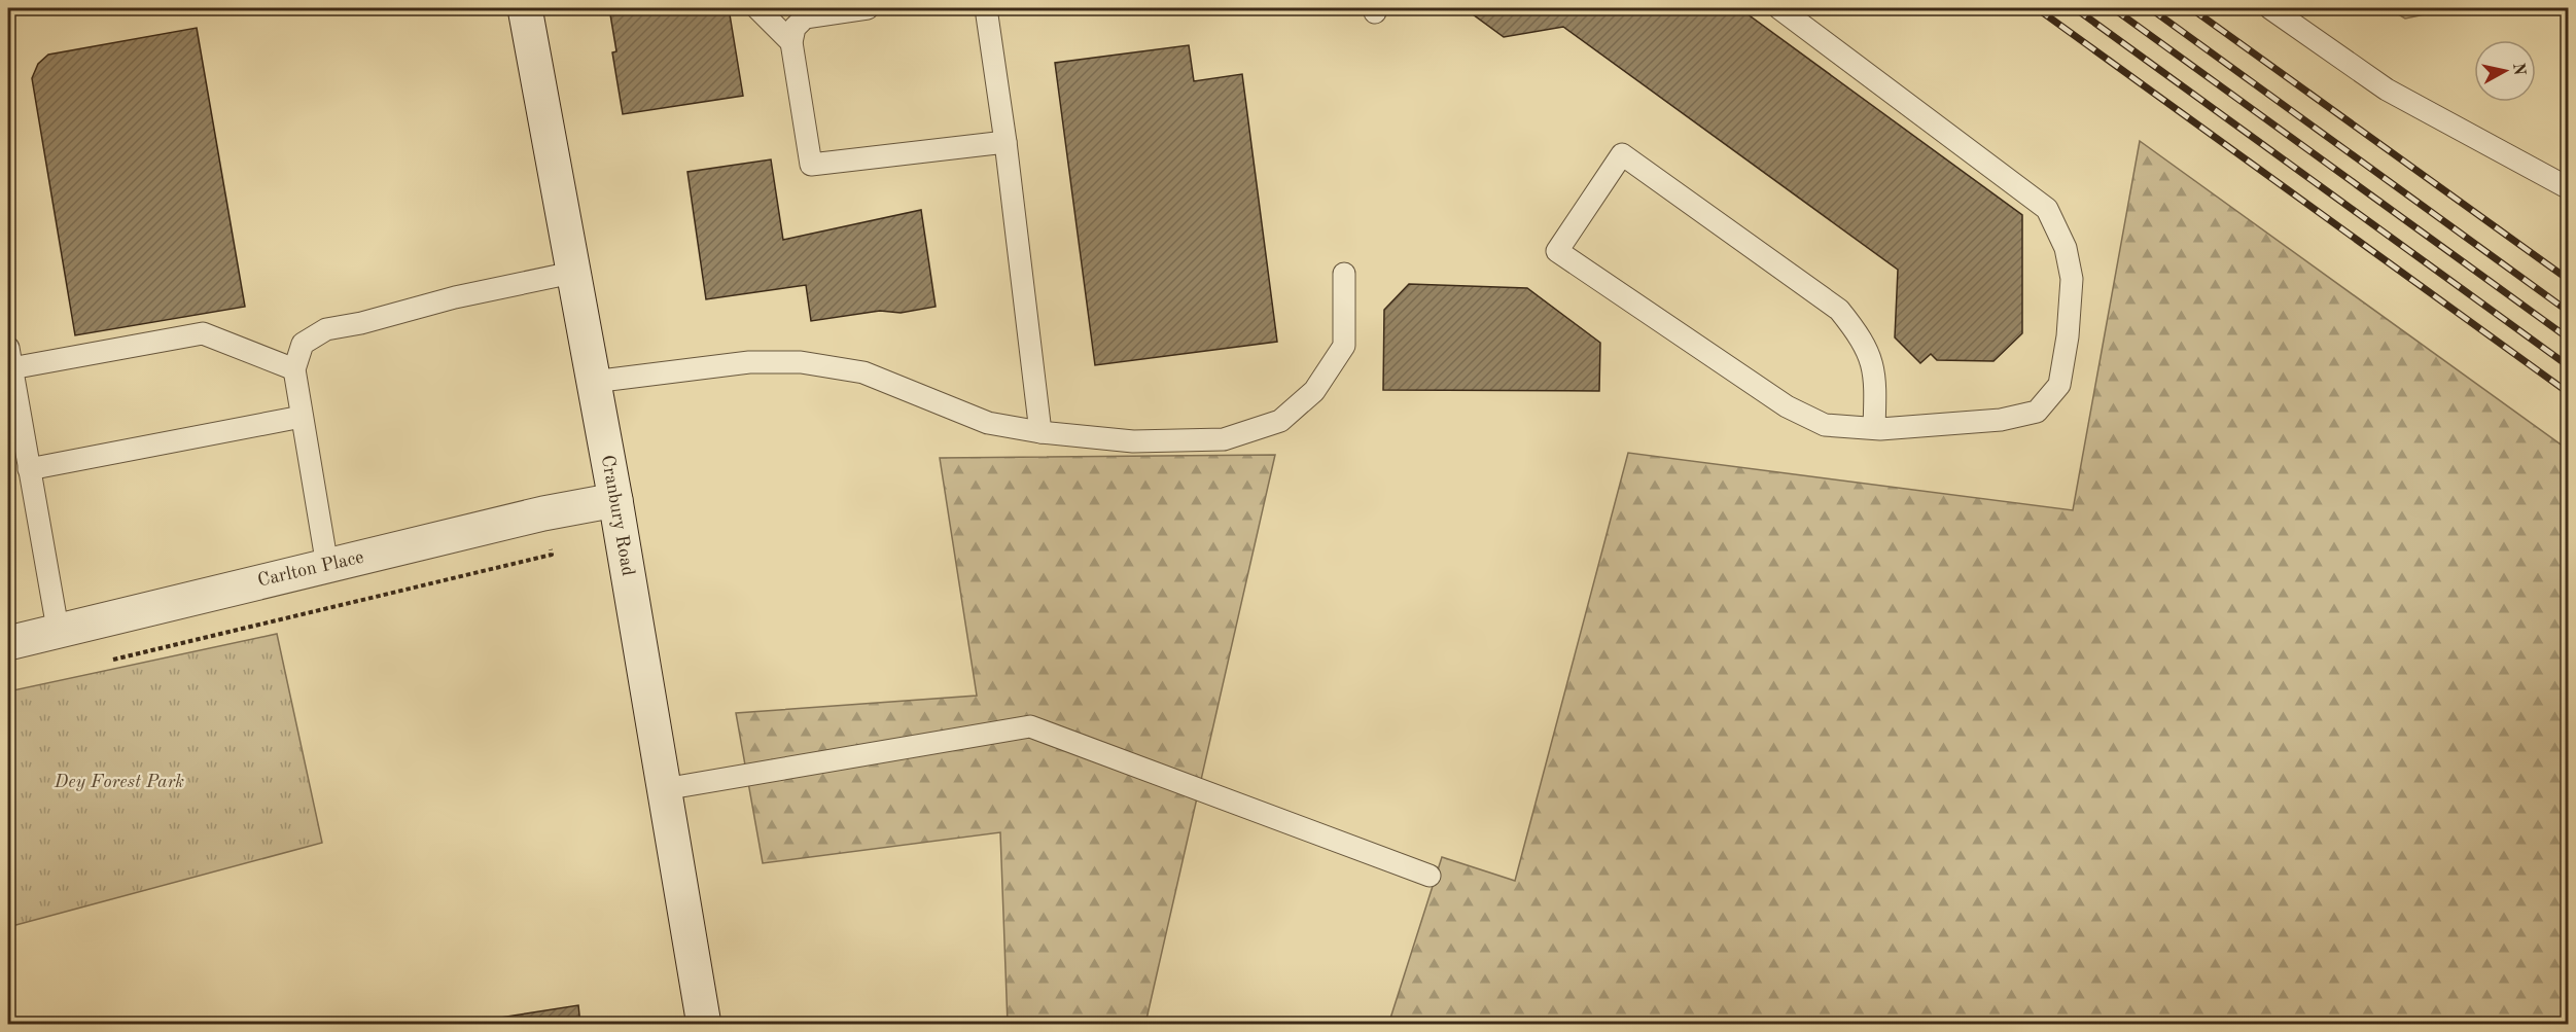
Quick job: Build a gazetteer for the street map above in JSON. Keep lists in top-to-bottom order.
{
  "streets": {
    "street": ["Cranbury Road", "Carlton Place"]
  },
  "crossings": [
    ["Cranbury Road", "Carlton Place"]
  ],
  "parks": ["Dey Forest Park"],
  "north": "right"
}
